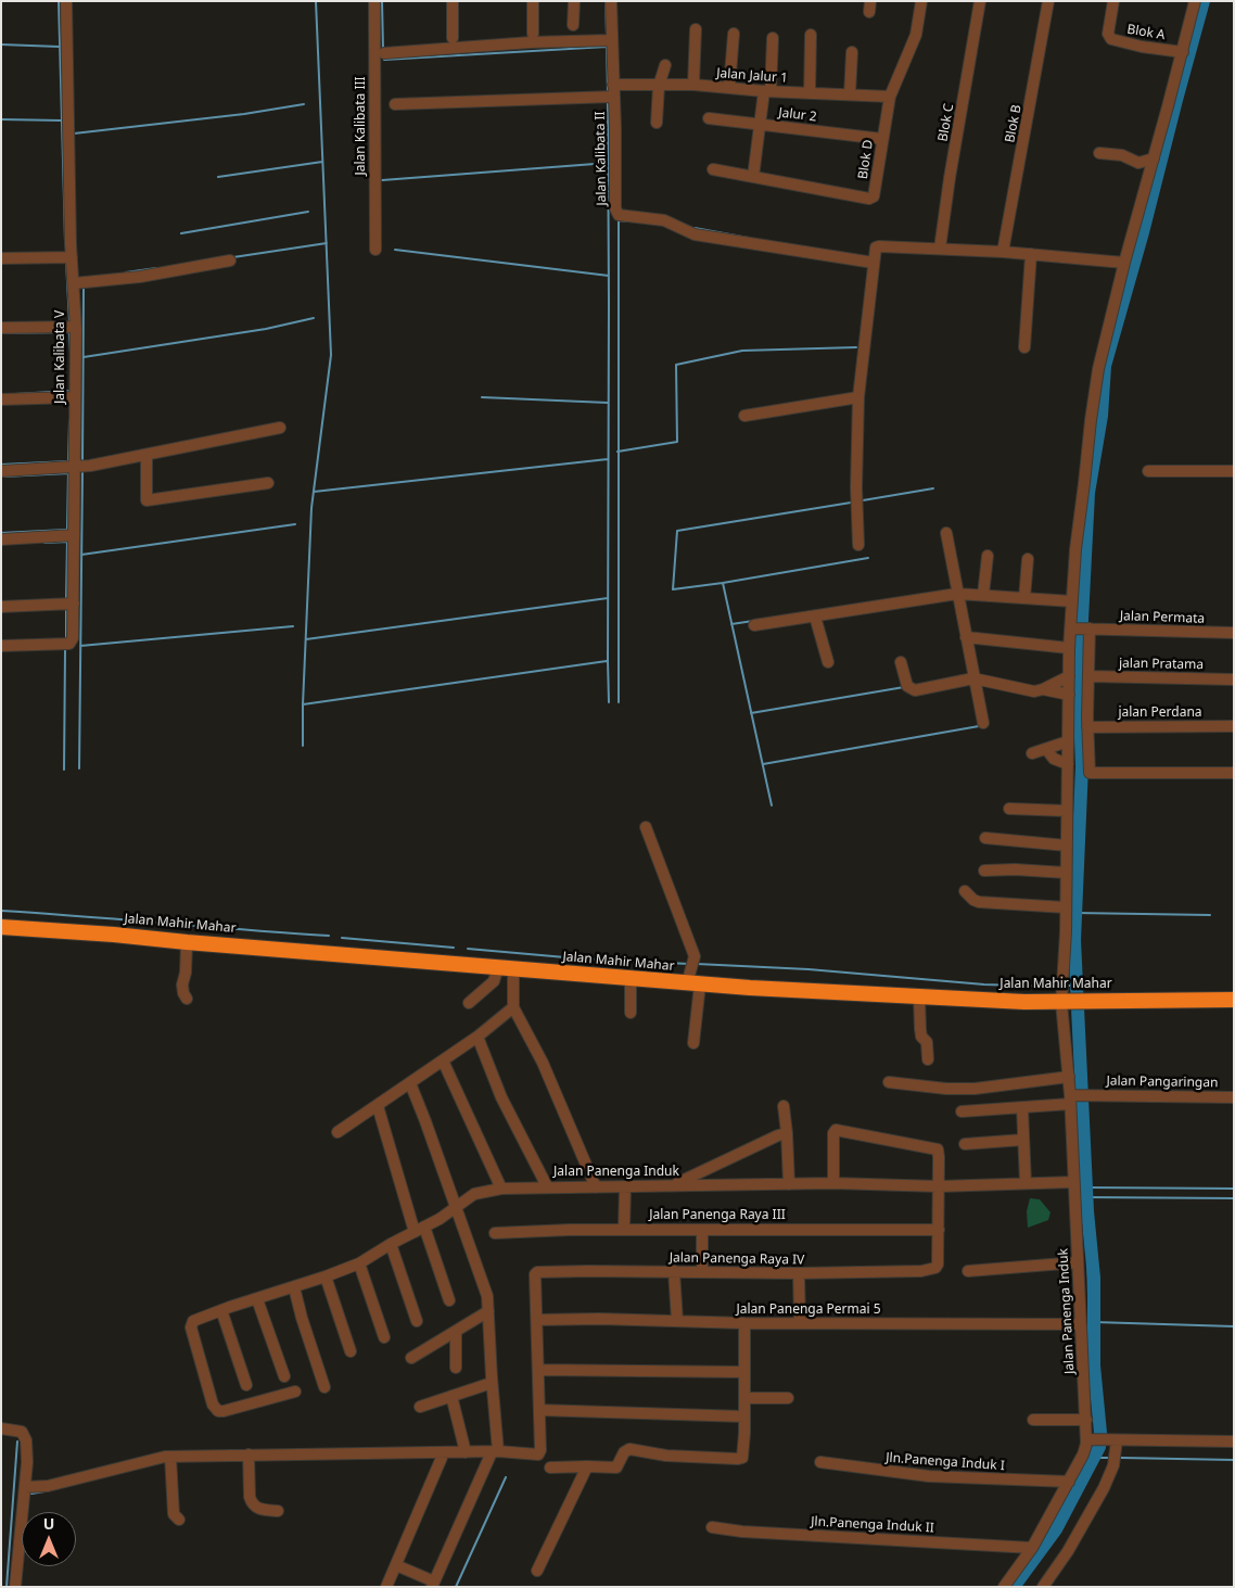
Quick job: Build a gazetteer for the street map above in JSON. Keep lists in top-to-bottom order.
{
  "streets": {
    "highway": ["Jalan Mahir Mahar"],
    "street": [
      "Blok A",
      "Jalan Jalur 1",
      "Jalur 2",
      "Blok C",
      "Blok B",
      "Jalan Kalibata III",
      "Jalan Kalibata II",
      "Blok D",
      "Jalan Kalibata V",
      "Jalan Permata",
      "jalan Pratama",
      "jalan Perdana",
      "Jalan Pangaringan",
      "Jalan Panenga Induk",
      "Jalan Panenga Raya III",
      "Jalan Panenga Raya IV",
      "Jalan Panenga Permai 5",
      "Jln.Panenga Induk I",
      "Jln.Panenga Induk II"
    ]
  },
  "crossings": [
    ["Jalan Jalur 1", "Jalan Kalibata II"],
    ["Jalan Jalur 1", "Blok D"],
    ["Jalur 2", "Blok D"],
    ["Jalan Permata", "Jalan Panenga Induk"],
    ["Jalan Mahir Mahar", "Jalan Panenga Induk"],
    ["Jalan Pangaringan", "Jalan Panenga Induk"],
    ["Jalan Panenga Induk", "Jalan Panenga Permai 5"],
    ["Jalan Panenga Raya III", "Jalan Panenga Raya IV"],
    ["Jalan Panenga Raya IV", "Jalan Panenga Permai 5"]
  ],
  "north": "top"
}
